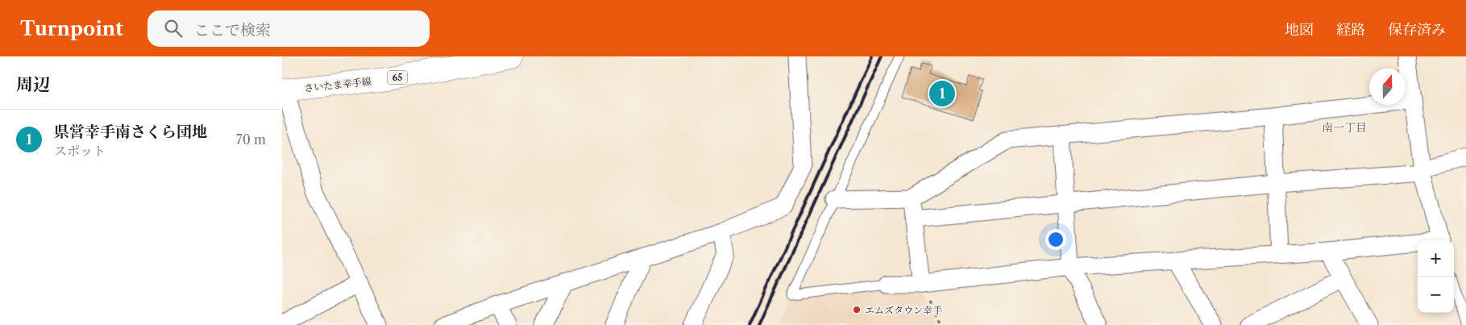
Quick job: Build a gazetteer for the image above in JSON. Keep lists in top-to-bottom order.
{
  "streets": {
    "main road": ["65", "さいたま幸手線"]
  },
  "districts": ["南一丁目"],
  "places": ["エムズタウン幸手"],
  "north": "top",
  "page": {
    "header": "Turnpoint",
    "search": "ここで検索",
    "nav": ["地図", "経路", "保存済み"],
    "heading": "周辺",
    "pins": "1",
    "list": [
      {
        "mark": "1",
        "name": "県営幸手南さくら団地",
        "note": "スポット",
        "value": "70 m"
      }
    ],
    "map_buttons": ["+", "−"]
  }
}
